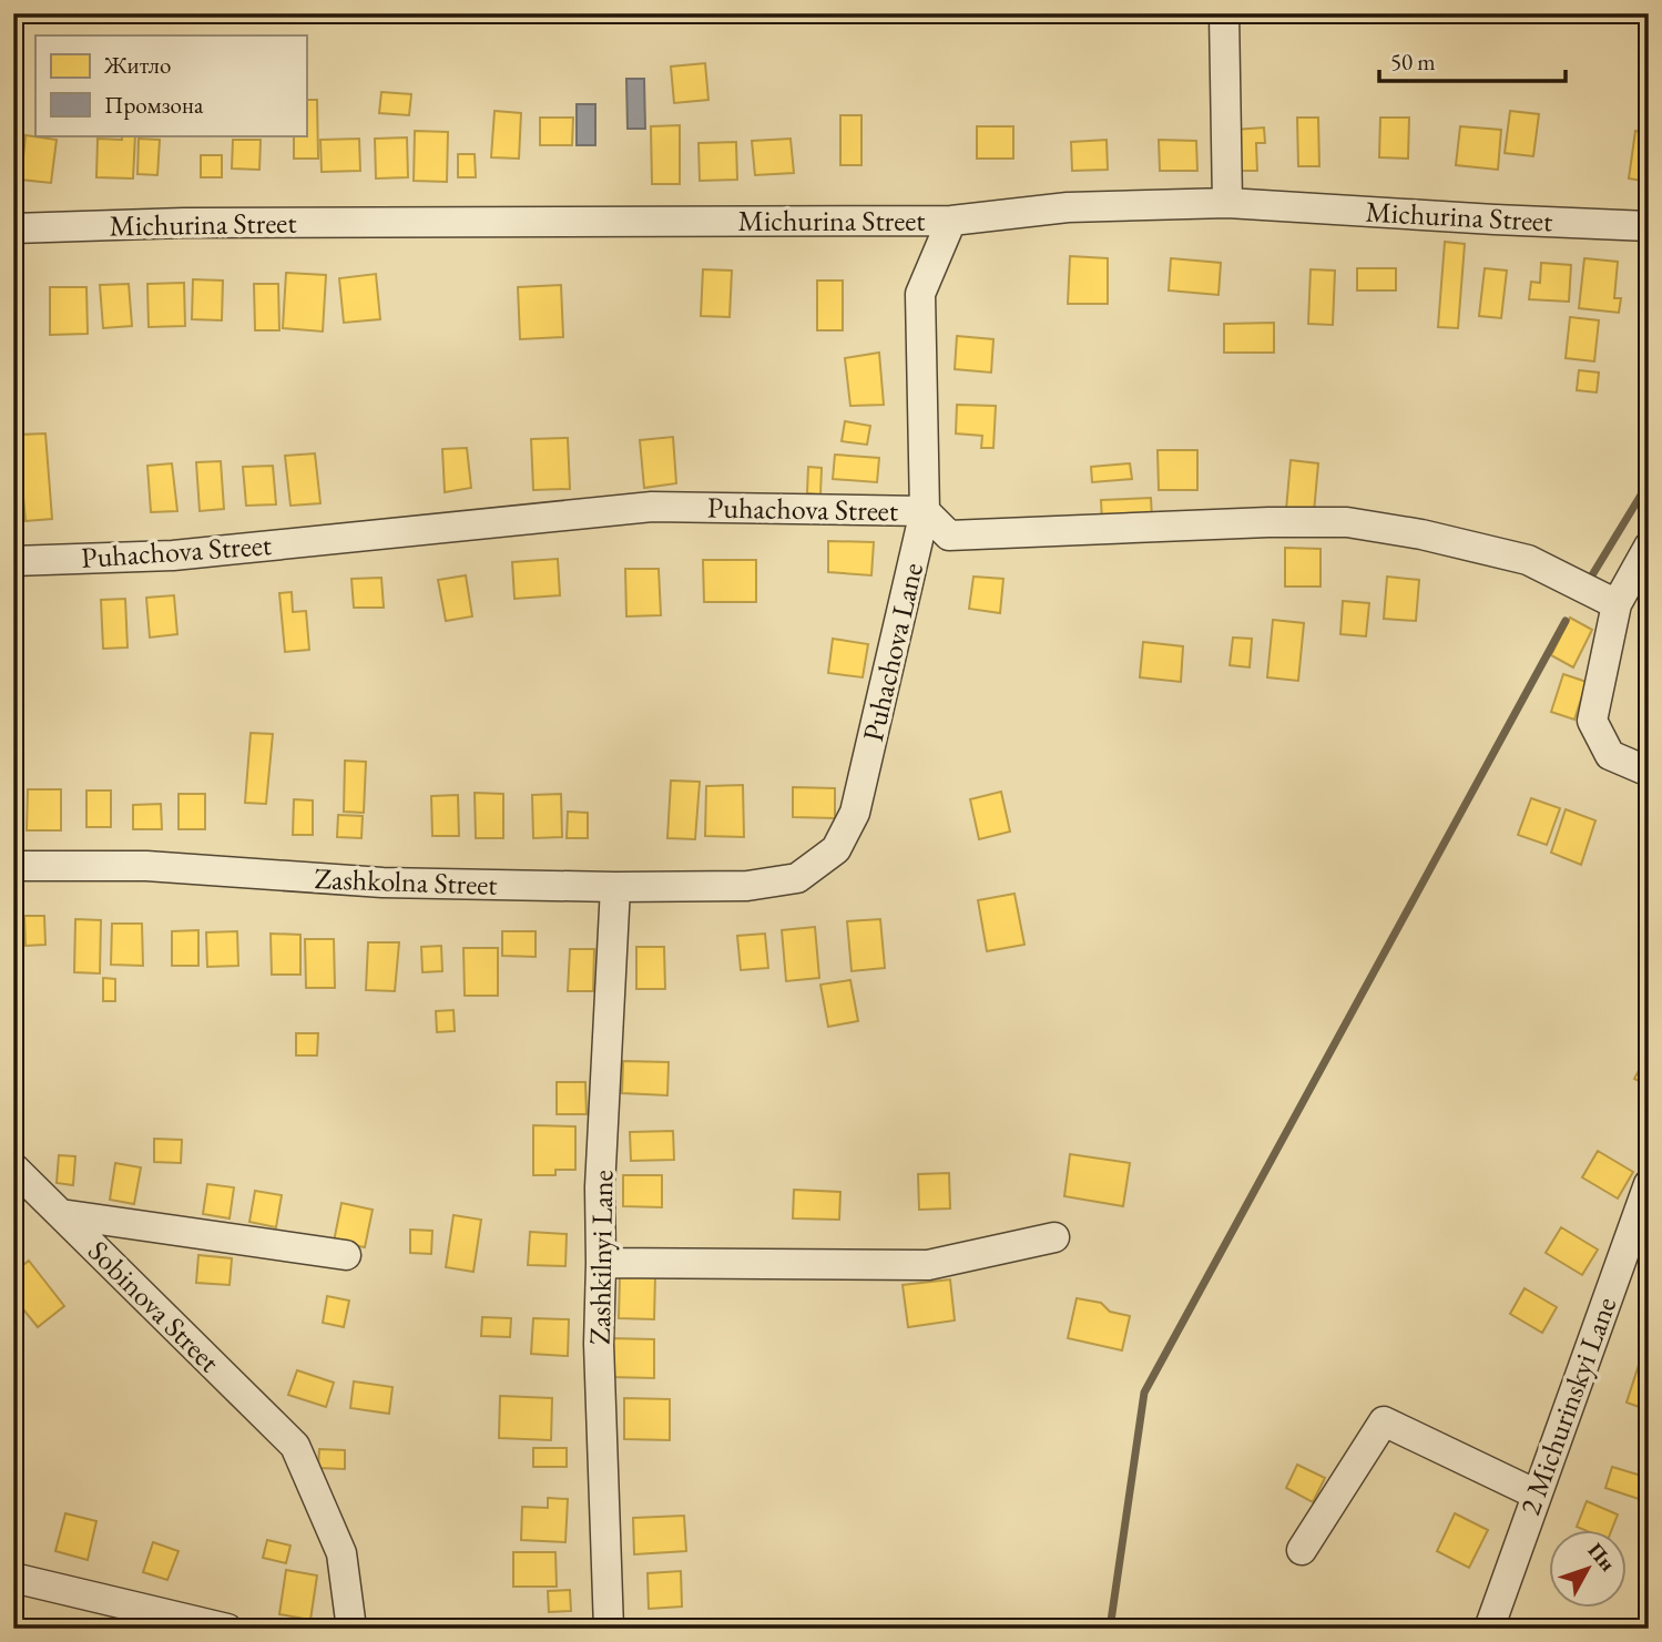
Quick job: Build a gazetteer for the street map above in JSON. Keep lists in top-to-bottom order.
{
  "streets": {
    "street": [
      "Michurina Street",
      "Puhachova Street",
      "Puhachova Lane",
      "Zashkolna Street",
      "Zashkilnyi Lane",
      "Sobinova Street",
      "2 Michurinskyi Lane"
    ]
  },
  "crossings": [
    ["Michurina Street", "Puhachova Lane"],
    ["Puhachova Street", "Puhachova Lane"],
    ["Puhachova Lane", "Zashkolna Street"],
    ["Zashkolna Street", "Zashkilnyi Lane"]
  ],
  "legend": ["Житло", "Промзона"],
  "scale_bar": "50 m",
  "north": "top right"
}
